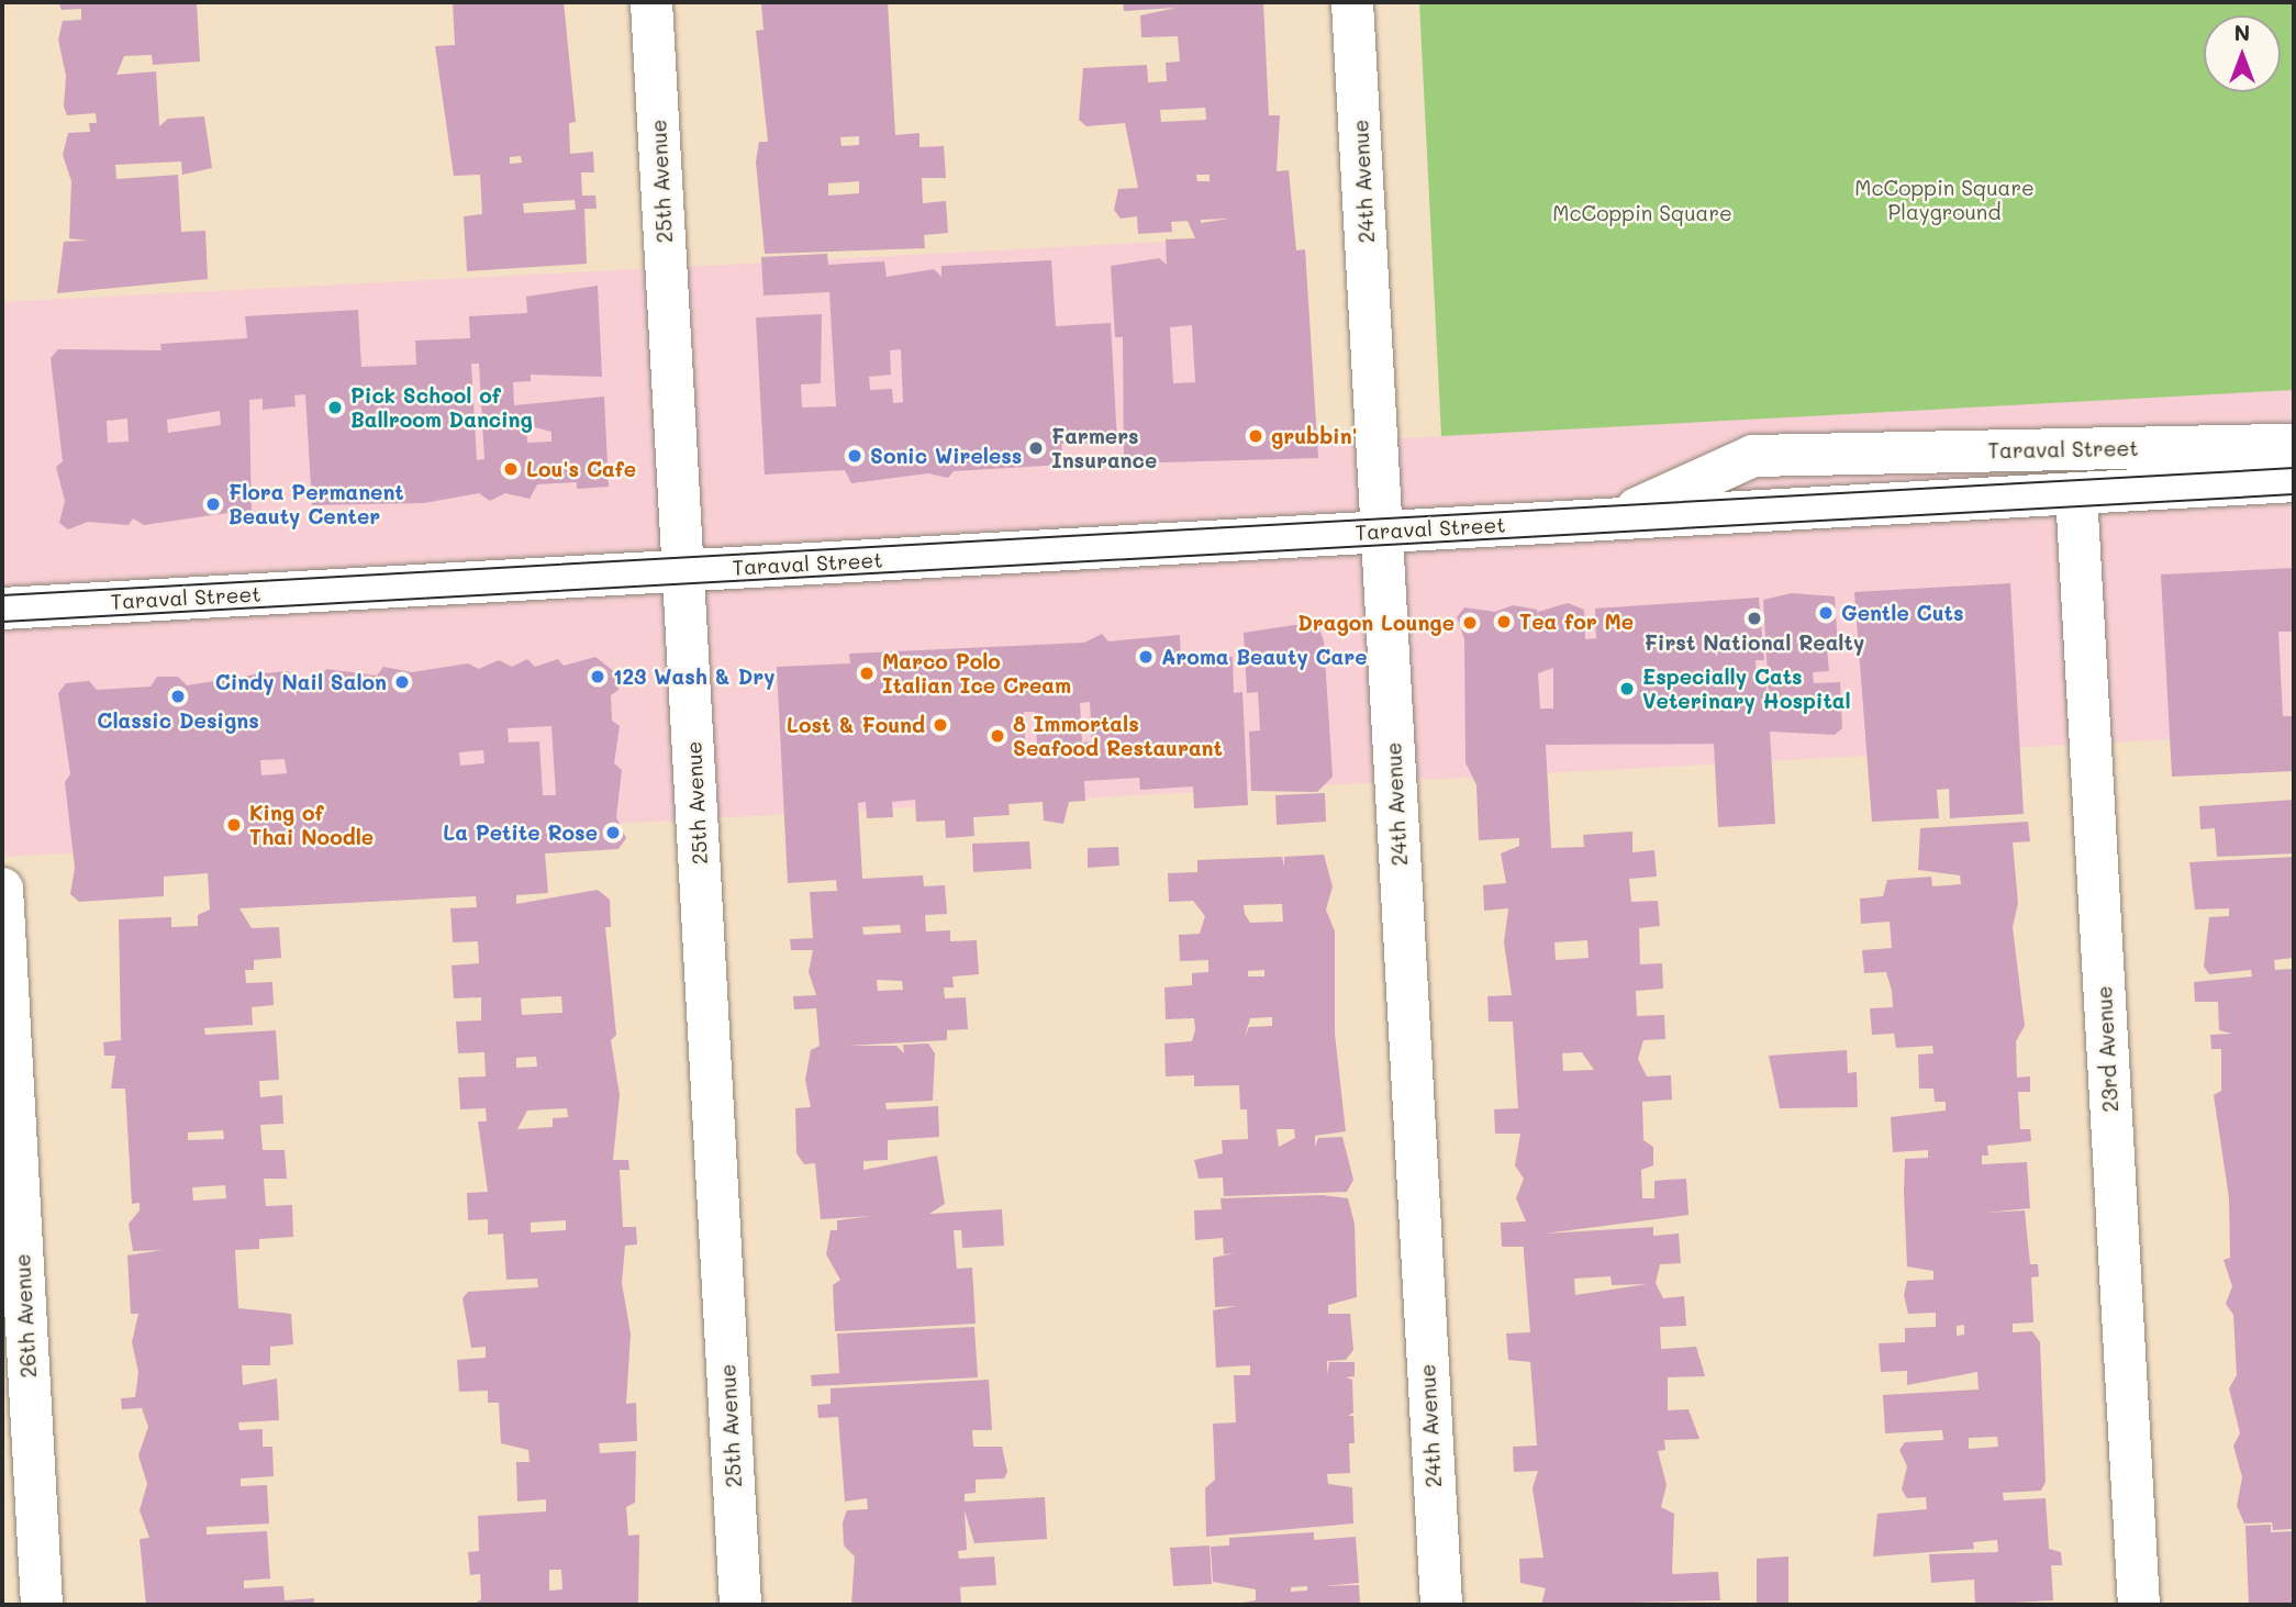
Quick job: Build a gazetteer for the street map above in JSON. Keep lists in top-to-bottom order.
{
  "streets": {
    "street": [
      "25th Avenue",
      "24th Avenue",
      "Taraval Street",
      "23rd Avenue",
      "26th Avenue"
    ]
  },
  "crossings": [
    ["25th Avenue", "Taraval Street"],
    ["24th Avenue", "Taraval Street"],
    ["Taraval Street", "23rd Avenue"]
  ],
  "parks": ["McCoppin Square Playground", "McCoppin Square"],
  "places": [
    "Pick School of Ballroom Dancing",
    "grubbin'",
    "Farmers Insurance",
    "Sonic Wireless",
    "Lou's Cafe",
    "Flora Permanent Beauty Center",
    "Gentle Cuts",
    "First National Realty",
    "Tea for Me",
    "Dragon Lounge",
    "Aroma Beauty Care",
    "Marco Polo Italian Ice Cream",
    "123 Wash & Dry",
    "Cindy Nail Salon",
    "Especially Cats Veterinary Hospital",
    "Classic Designs",
    "Lost & Found",
    "8 Immortals Seafood Restaurant",
    "King of Thai Noodle",
    "La Petite Rose"
  ],
  "north": "top"
}
